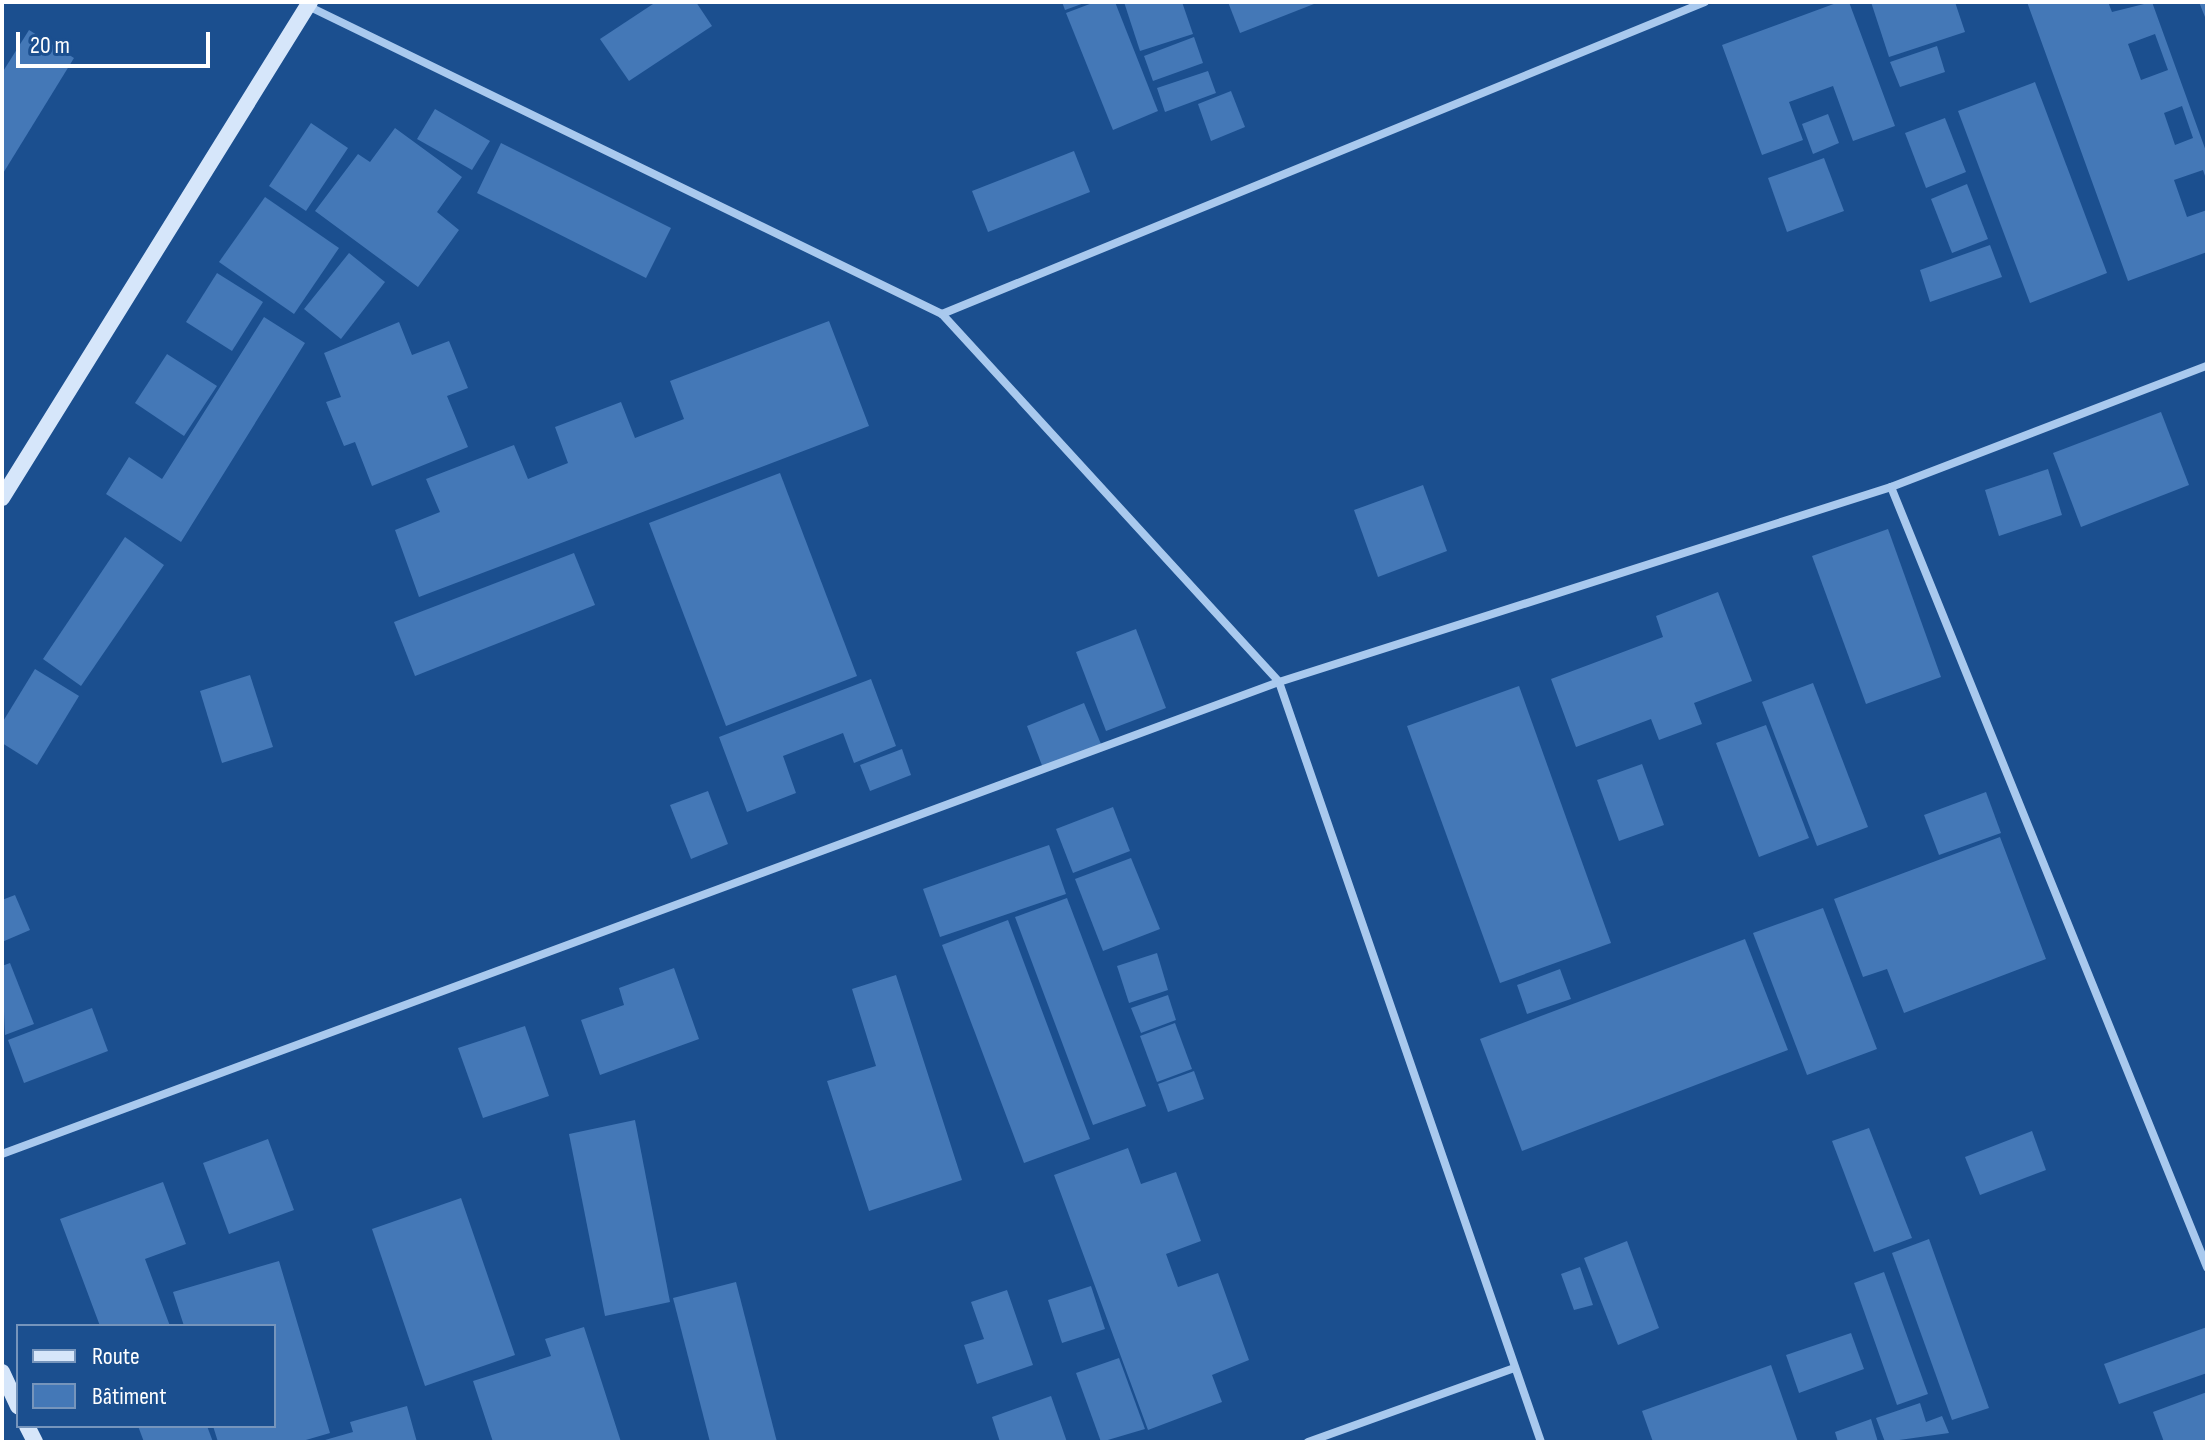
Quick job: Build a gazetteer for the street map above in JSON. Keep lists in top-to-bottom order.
{
  "legend": ["Route", "Bâtiment"],
  "scale_bar": "20 m"
}
